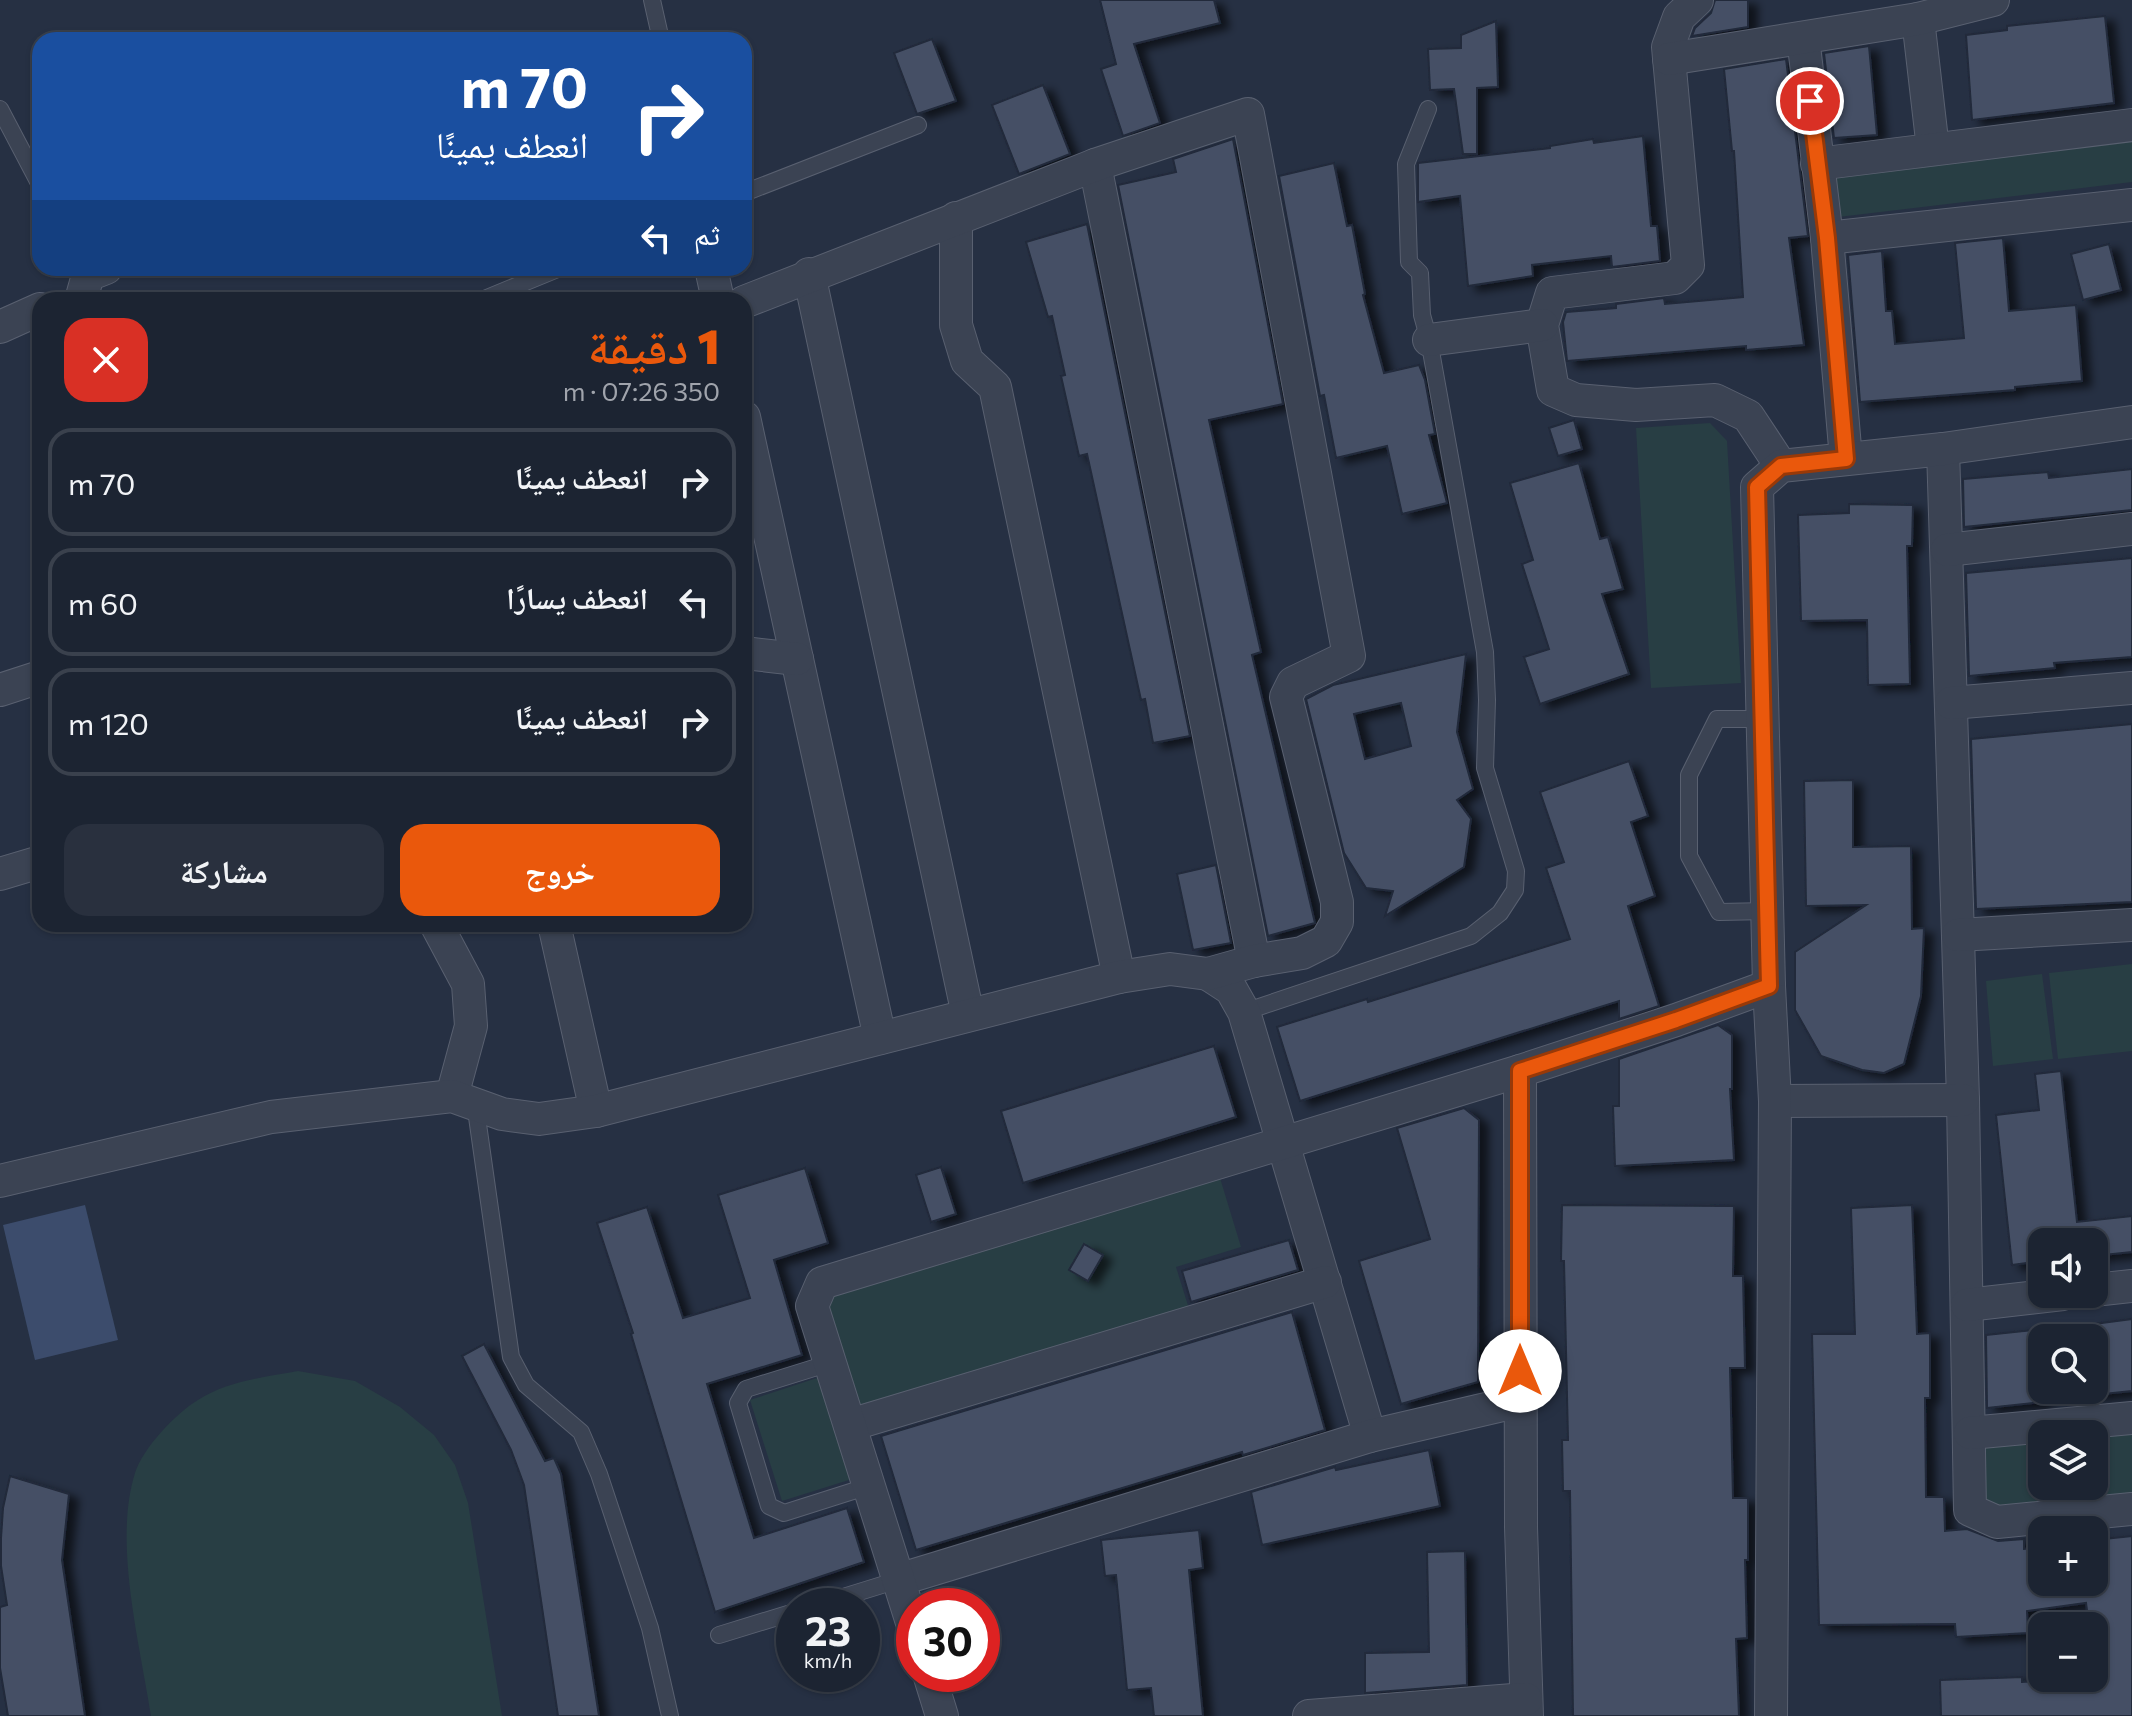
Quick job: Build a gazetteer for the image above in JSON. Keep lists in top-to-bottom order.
{
  "page": {
    "turn": ["70 m", "انعطف يمينًا"],
    "then": "ثم",
    "heading": ["1 دقيقة", "350 m · 07:26"],
    "list": [
      {
        "name": "انعطف يمينًا",
        "value": "70 m"
      },
      {
        "name": "انعطف يسارًا",
        "value": "60 m"
      },
      {
        "name": "انعطف يمينًا",
        "value": "120 m"
      }
    ],
    "buttons": ["خروج", "مشاركة"],
    "map_buttons": ["+", "−"],
    "speed": "23 km/h",
    "limit": "30"
  }
}
